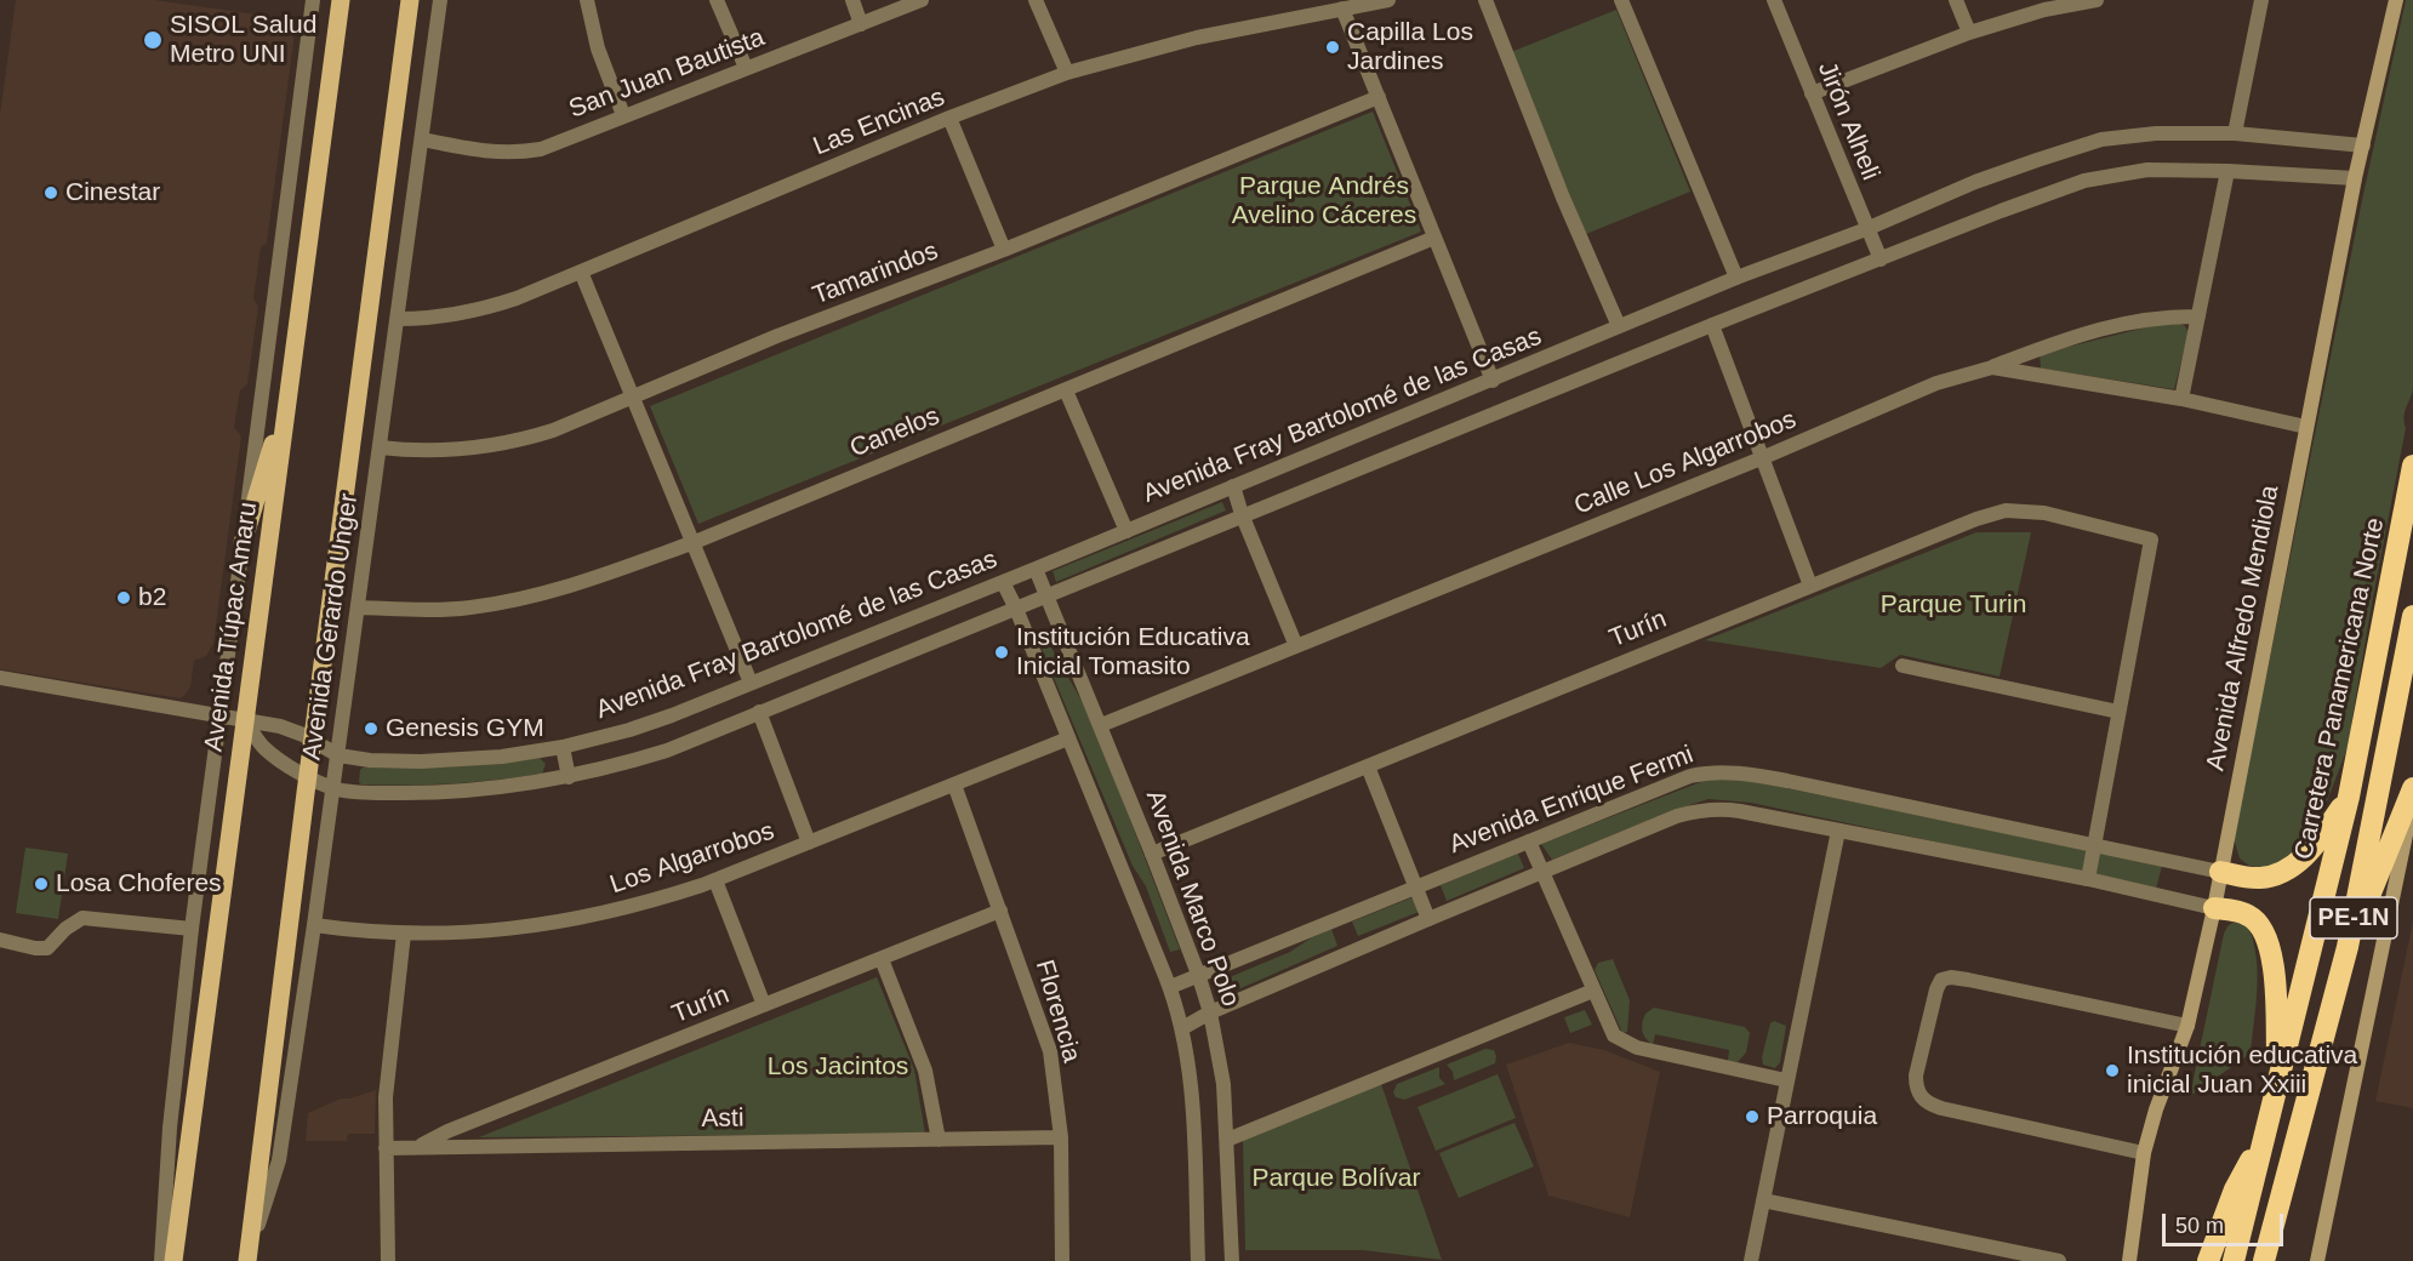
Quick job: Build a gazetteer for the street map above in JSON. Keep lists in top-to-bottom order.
{
  "streets": {
    "highway": ["Carretera Panamericana Norte", "PE-1N"],
    "main road": ["Avenida Túpac Amaru", "Avenida Alfredo Mendiola"],
    "street": [
      "San Juan Bautista",
      "Jirón Alheli",
      "Las Encinas",
      "Tamarindos",
      "Avenida Fray Bartolomé de las Casas",
      "Canelos",
      "Calle Los Algarrobos",
      "Avenida Gerardo Unger",
      "Turín",
      "Avenida Enrique Fermi",
      "Los Algarrobos",
      "Avenida Marco Polo",
      "Florencia",
      "Asti"
    ]
  },
  "crossings": [
    ["San Juan Bautista", "Avenida Gerardo Unger"],
    ["Jirón Alheli", "Avenida Fray Bartolomé de las Casas"],
    ["Las Encinas", "Avenida Gerardo Unger"],
    ["Tamarindos", "Avenida Gerardo Unger"],
    ["Avenida Fray Bartolomé de las Casas", "Avenida Túpac Amaru"],
    ["Avenida Fray Bartolomé de las Casas", "Avenida Gerardo Unger"],
    ["Avenida Fray Bartolomé de las Casas", "Avenida Alfredo Mendiola"],
    ["Avenida Fray Bartolomé de las Casas", "Avenida Marco Polo"],
    ["Canelos", "Avenida Gerardo Unger"],
    ["Calle Los Algarrobos", "Avenida Alfredo Mendiola"],
    ["Calle Los Algarrobos", "Avenida Marco Polo"],
    ["Avenida Gerardo Unger", "Los Algarrobos"],
    ["Avenida Alfredo Mendiola", "Avenida Enrique Fermi"],
    ["Turín", "Avenida Marco Polo"],
    ["Turín", "Florencia"],
    ["Turín", "Asti"],
    ["Avenida Enrique Fermi", "Avenida Marco Polo"],
    ["Los Algarrobos", "Avenida Marco Polo"],
    ["Los Algarrobos", "Florencia"],
    ["Florencia", "Asti"]
  ],
  "parks": [
    "Parque Andrés Avelino Cáceres",
    "Parque Turin",
    "Los Jacintos",
    "Parque Bolívar"
  ],
  "places": [
    "SISOL Salud Metro UNI",
    "Capilla Los Jardines",
    "Cinestar",
    "b2",
    "Institución Educativa Inicial Tomasito",
    "Genesis GYM",
    "Losa Choferes",
    "Institución educativa inicial Juan Xxiii",
    "Parroquia"
  ],
  "scale_bar": "50 m"
}
